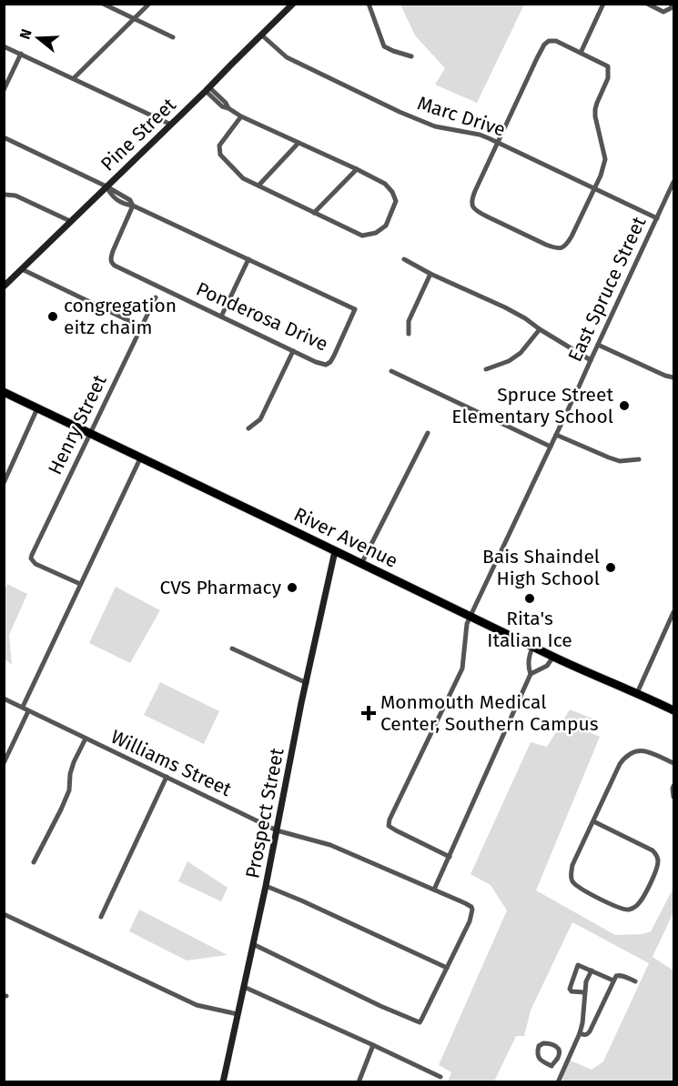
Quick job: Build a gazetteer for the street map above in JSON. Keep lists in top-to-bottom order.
{
  "streets": {
    "highway": ["River Avenue"],
    "street": [
      "Marc Drive",
      "Pine Street",
      "East Spruce Street",
      "Ponderosa Drive",
      "Henry Street",
      "Williams Street",
      "Prospect Street"
    ]
  },
  "crossings": [
    ["Marc Drive", "Pine Street"],
    ["Marc Drive", "East Spruce Street"],
    ["Pine Street", "Ponderosa Drive"],
    ["East Spruce Street", "River Avenue"],
    ["Henry Street", "River Avenue"],
    ["River Avenue", "Prospect Street"],
    ["Williams Street", "Prospect Street"]
  ],
  "places": {
    "other": [
      "congregation eitz chaim",
      "Spruce Street Elementary School",
      "Bais Shaindel High School",
      "CVS Pharmacy",
      "Rita's Italian Ice"
    ],
    "health": ["Monmouth Medical Center, Southern Campus"]
  },
  "north": "left"
}
